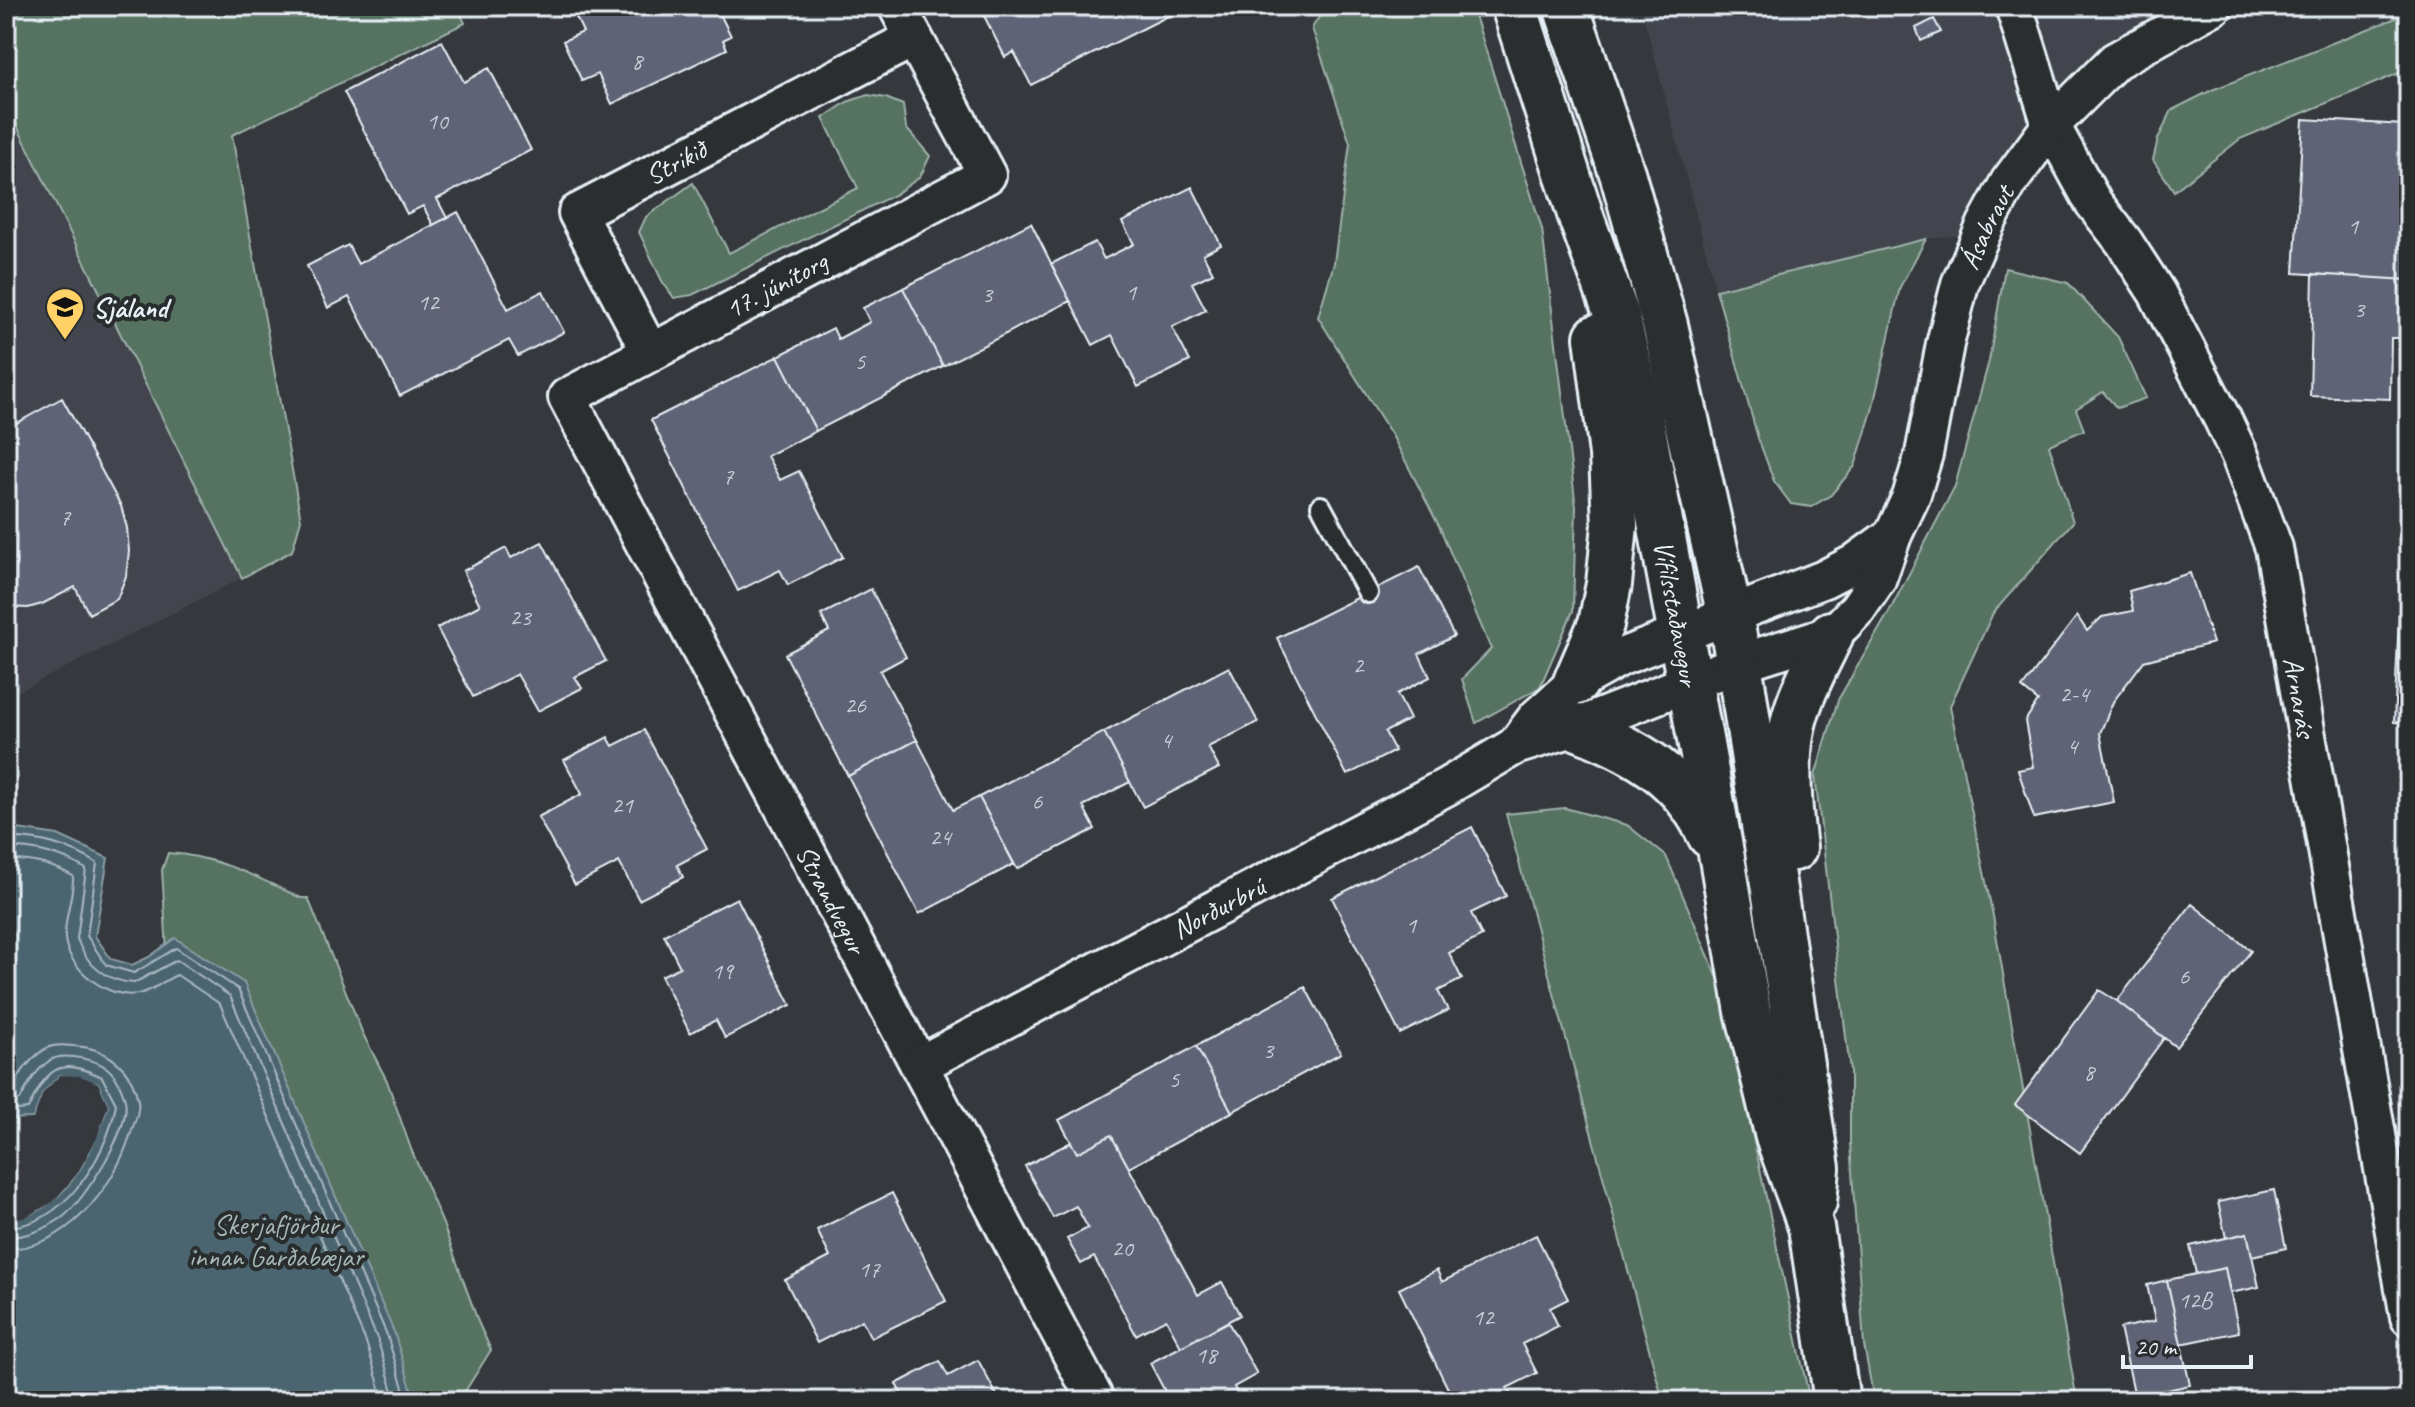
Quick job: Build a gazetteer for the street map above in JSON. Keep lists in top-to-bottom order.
{
  "streets": {
    "street": [
      "Strikið",
      "Ásabraut",
      "17. júnítorg",
      "Vífilsstaðavegur",
      "Arnarás",
      "Strandvegur",
      "Norðurbrú"
    ]
  },
  "crossings": [
    ["Strikið", "17. júnítorg"],
    ["Ásabraut", "Vífilsstaðavegur"],
    ["Ásabraut", "Arnarás"],
    ["Ásabraut", "Norðurbrú"],
    ["17. júnítorg", "Strandvegur"],
    ["Vífilsstaðavegur", "Norðurbrú"],
    ["Strandvegur", "Norðurbrú"]
  ],
  "parks": ["Skerjafjörður innan Garðabæjar"],
  "places": {
    "school or university": ["Sjáland"]
  },
  "house_numbers": [
    "8",
    "10",
    "1",
    "1",
    "3",
    "12",
    "3",
    "5",
    "7",
    "7",
    "23",
    "2",
    "2-4",
    "26",
    "4",
    "4",
    "6",
    "21",
    "24",
    "1",
    "19",
    "6",
    "3",
    "8",
    "5",
    "20",
    "17",
    "12B",
    "12",
    "18"
  ],
  "scale_bar": "20 m"
}
